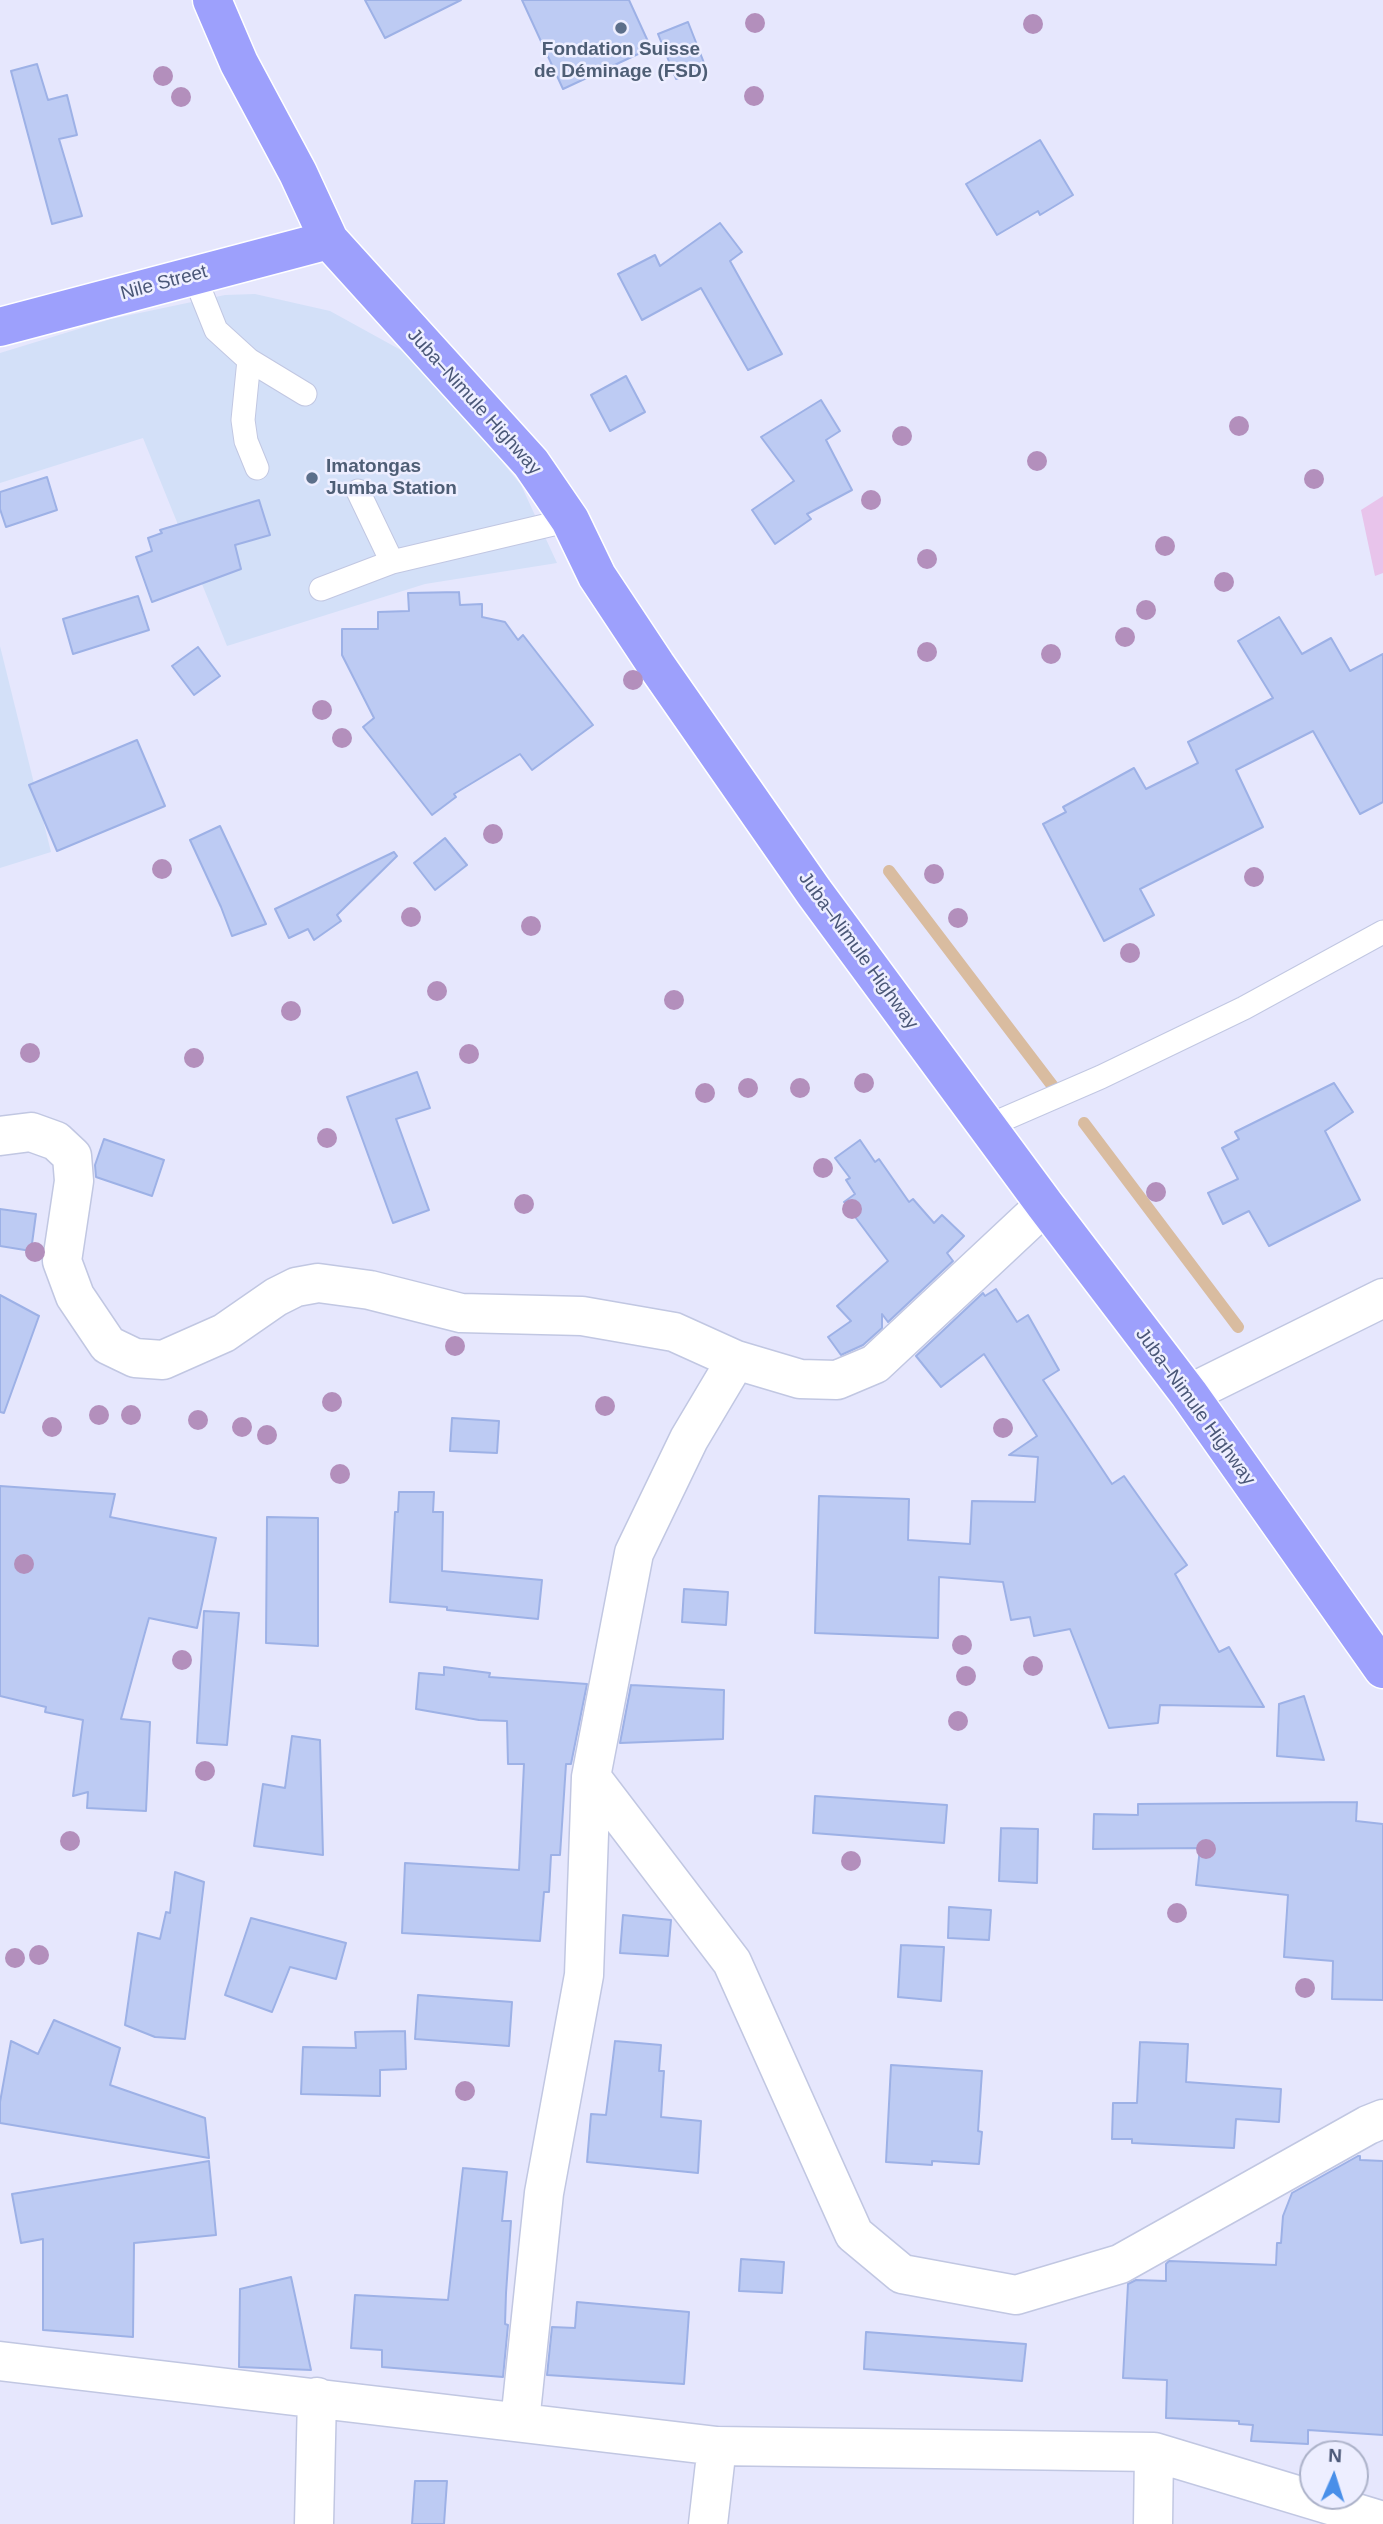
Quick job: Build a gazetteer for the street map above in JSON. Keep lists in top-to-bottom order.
{
  "streets": {
    "main road": ["Nile Street", "Juba–Nimule Highway"]
  },
  "crossings": [
    ["Nile Street", "Juba–Nimule Highway"]
  ],
  "places": ["Fondation Suisse de Déminage (FSD)", "Imatongas Jumba Station"],
  "north": "top"
}
